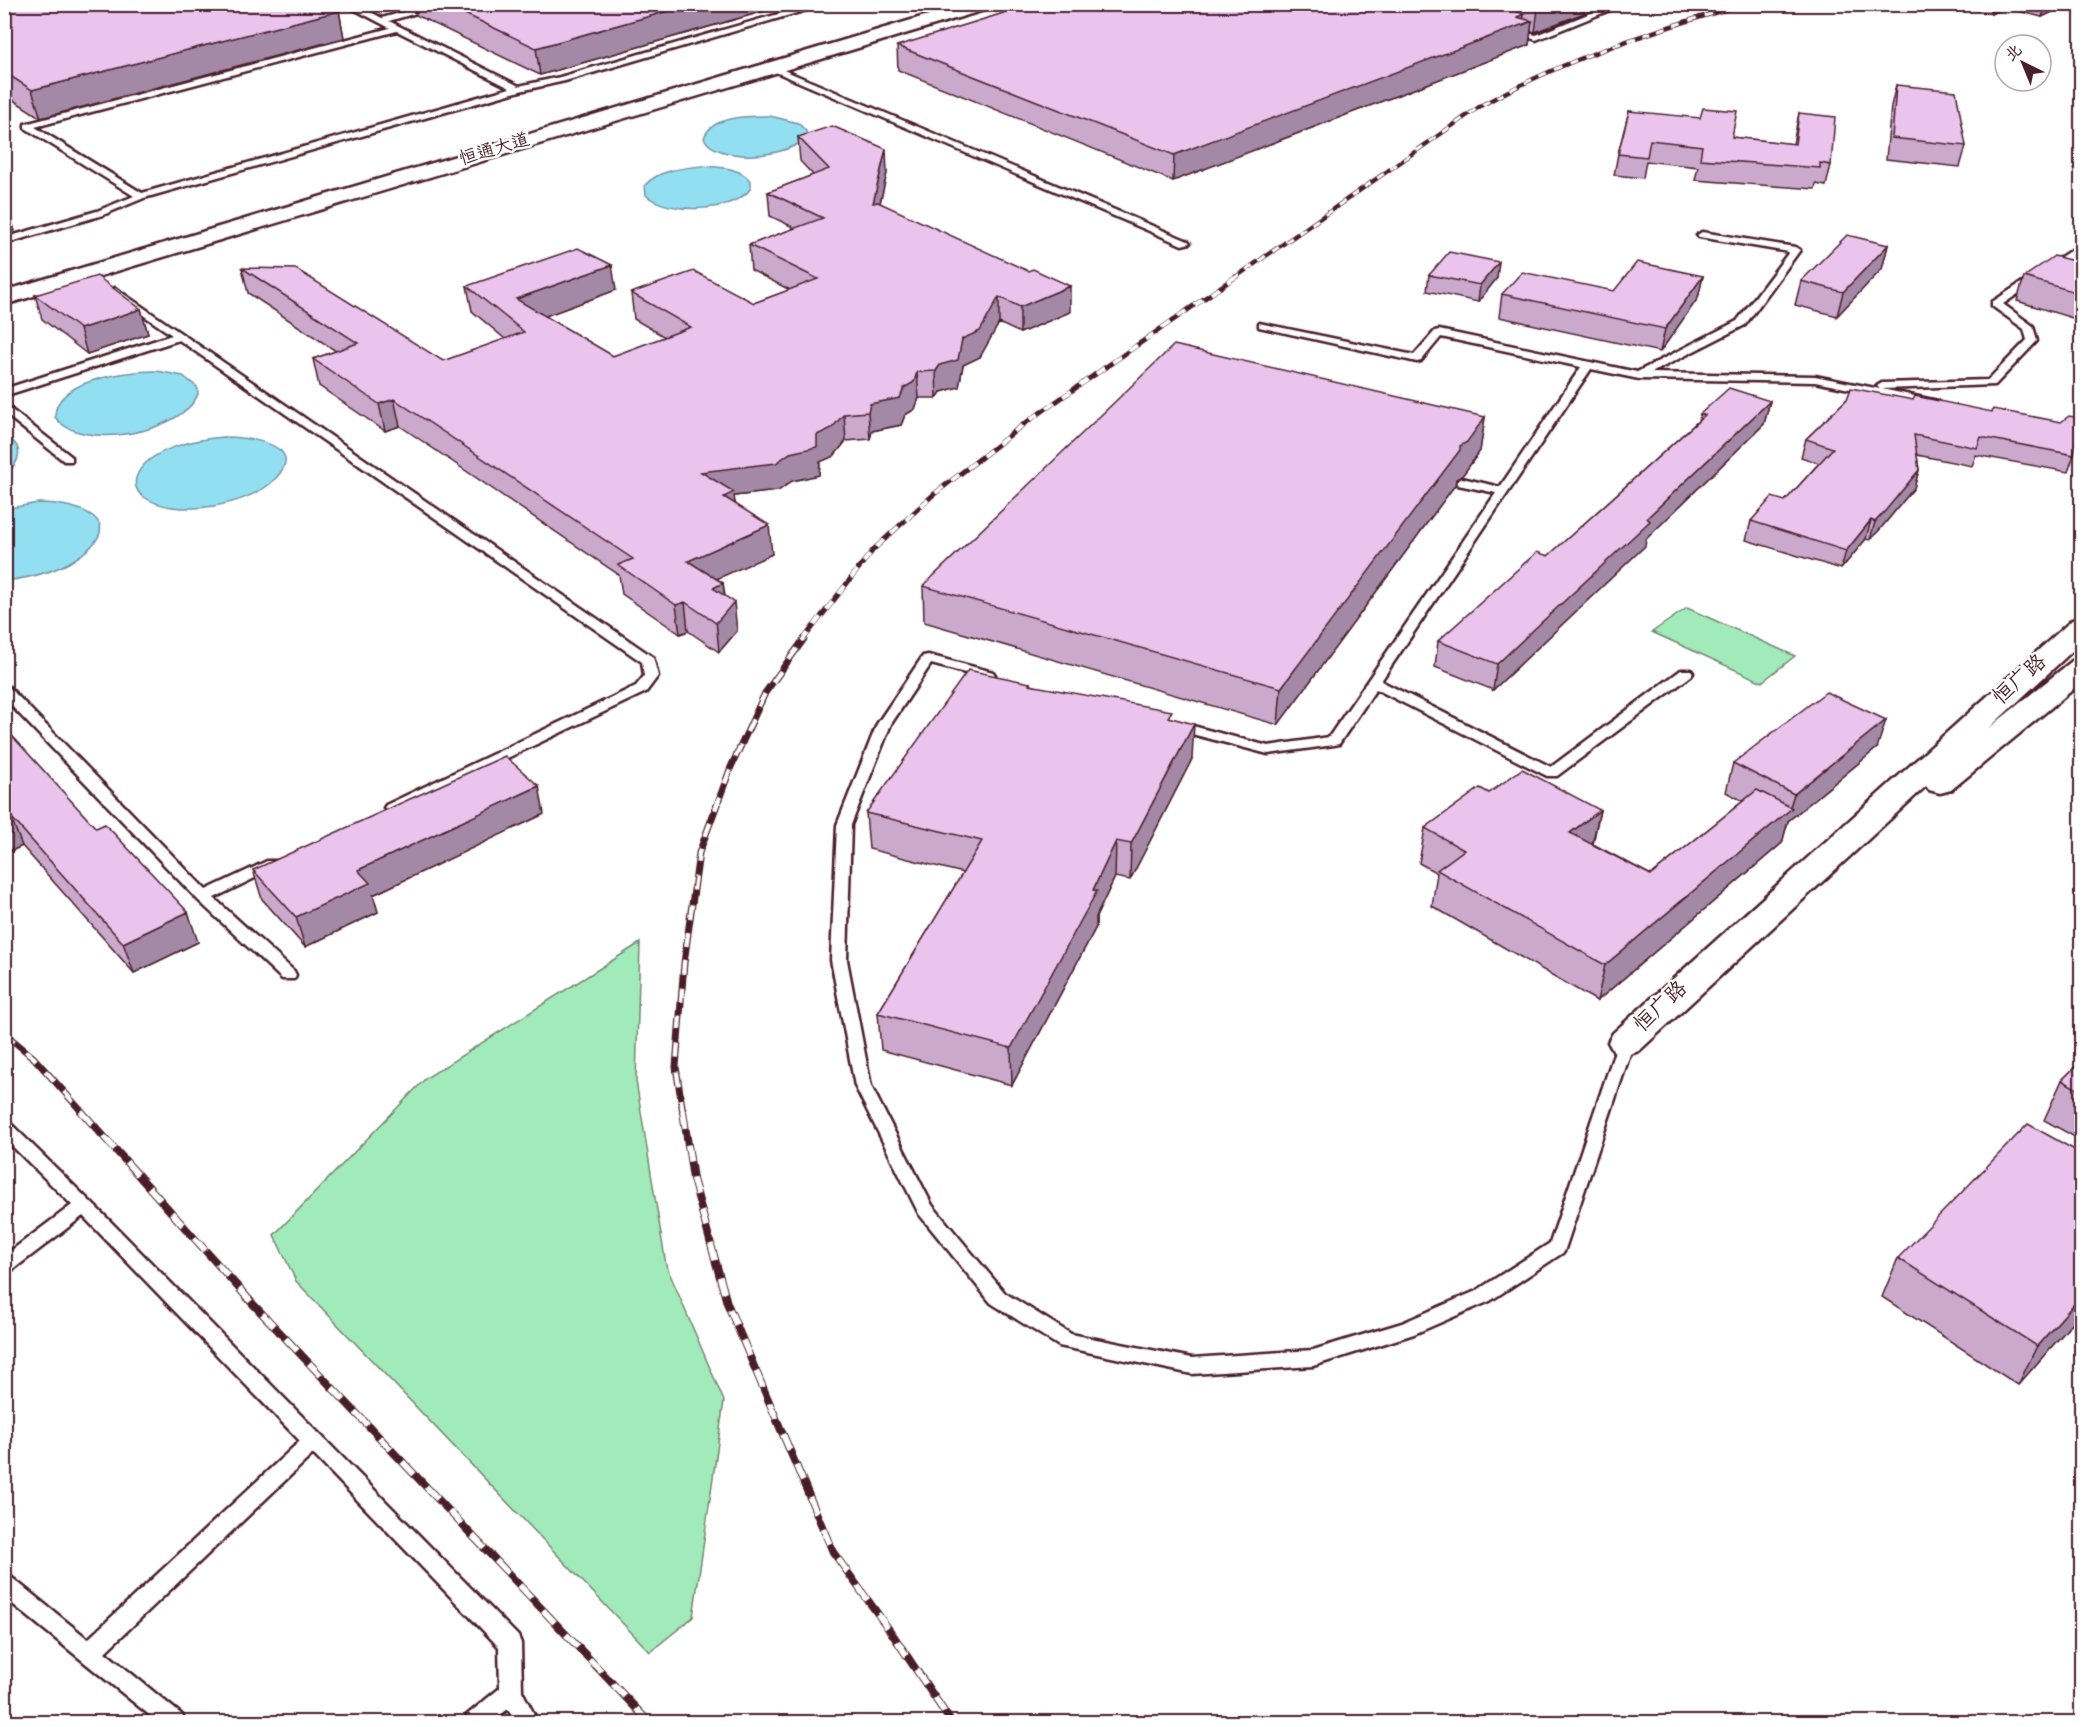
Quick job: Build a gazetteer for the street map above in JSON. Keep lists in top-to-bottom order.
{
  "streets": {
    "main road": ["恒通大道", "恒广路"]
  },
  "north": "top left"
}
